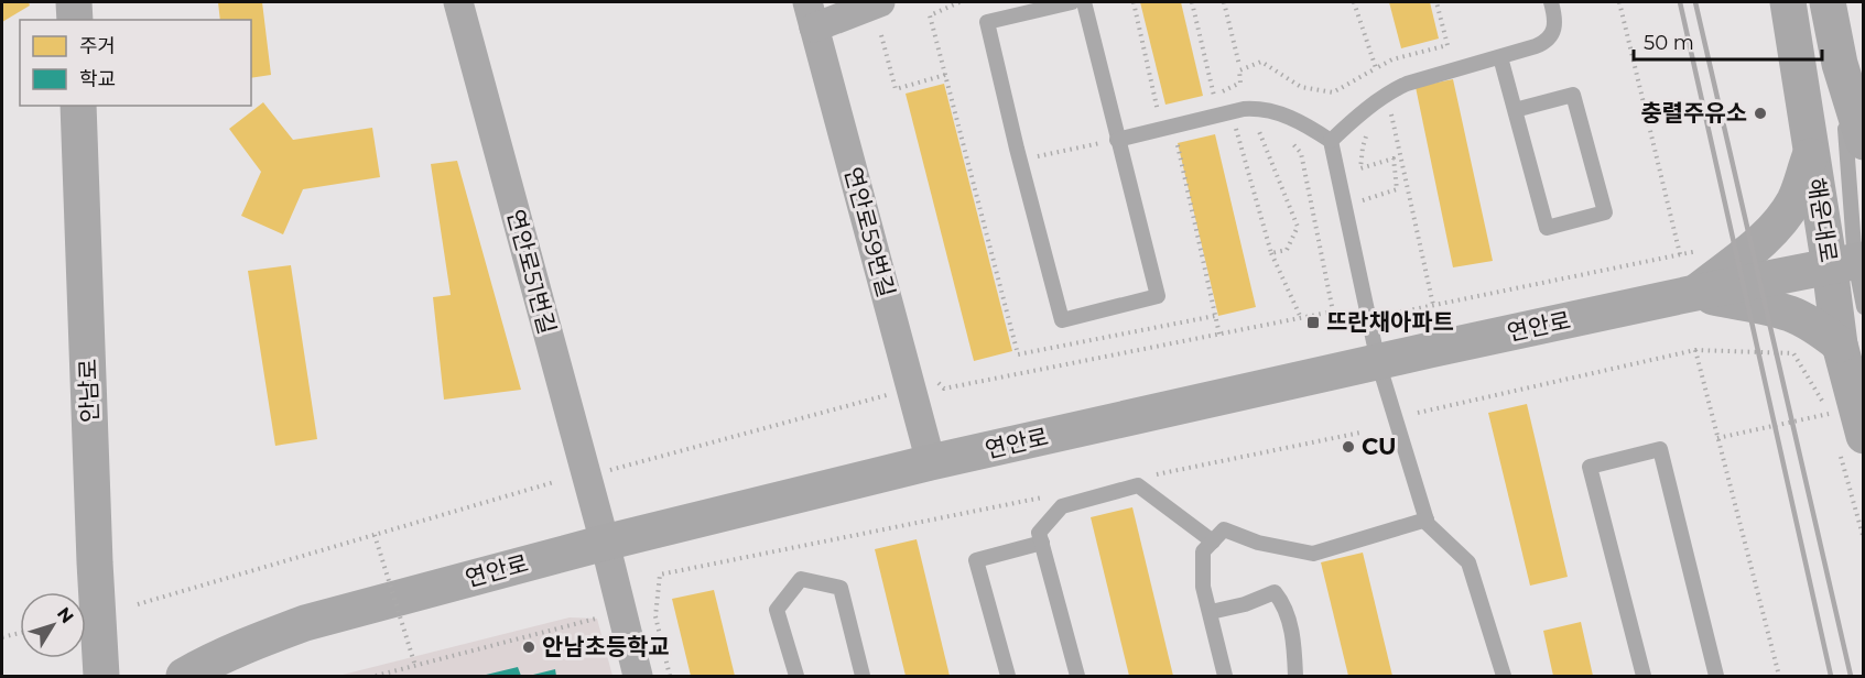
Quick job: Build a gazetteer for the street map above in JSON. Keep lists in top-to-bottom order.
{
  "streets": {
    "main road": ["해운대로", "연안로", "안남로"],
    "street": ["연안로59번길", "연안로51번길"]
  },
  "crossings": [
    ["해운대로", "연안로"],
    ["연안로59번길", "연안로"],
    ["연안로51번길", "연안로"]
  ],
  "places": {
    "other": ["충렬주유소", "CU", "안남초등학교"],
    "transit": ["뜨란채아파트"]
  },
  "legend": ["주거", "학교"],
  "scale_bar": "50 m",
  "north": "top right"
}
